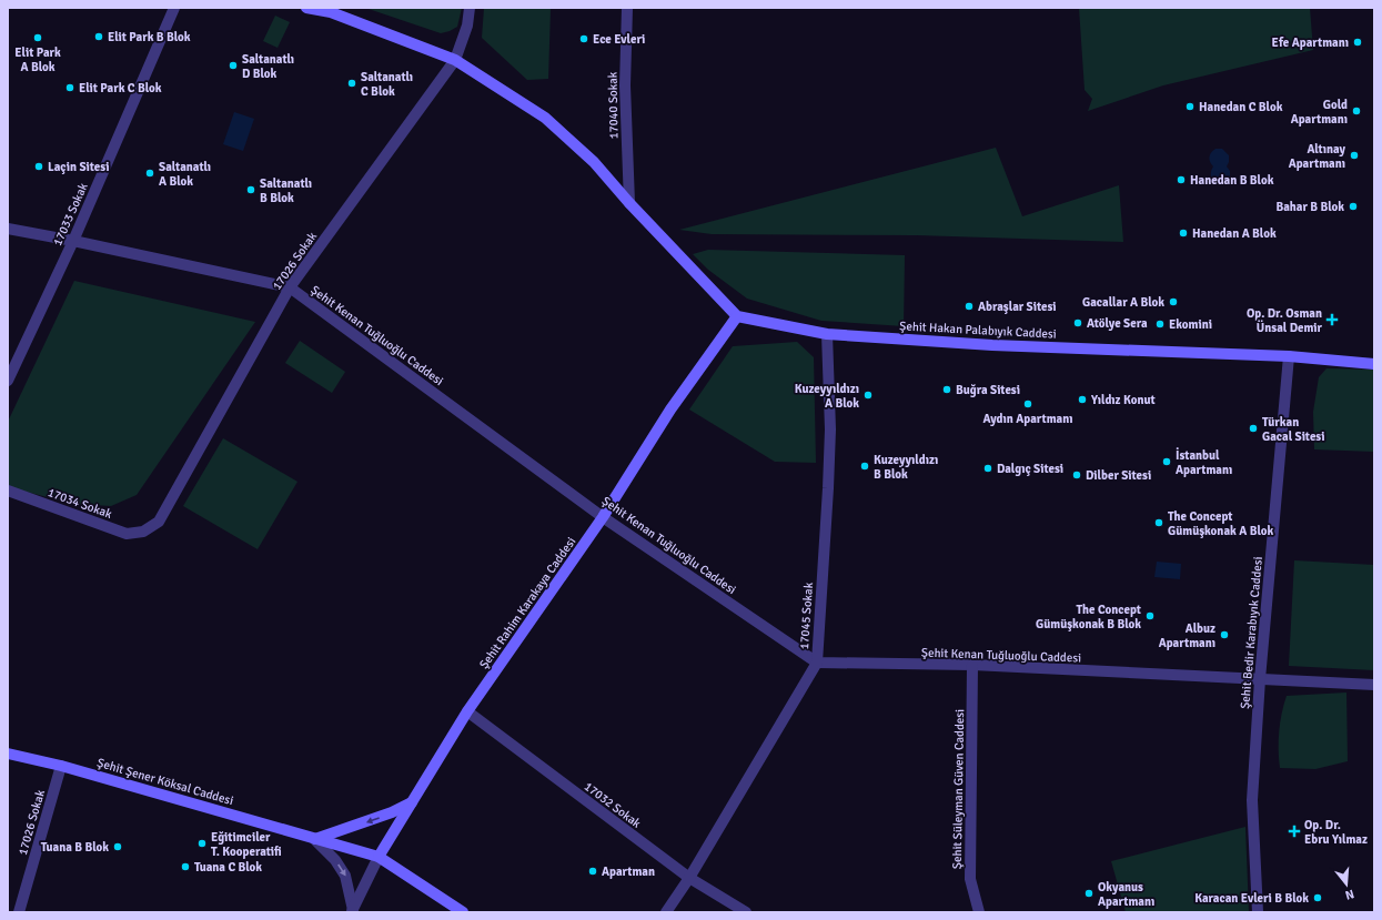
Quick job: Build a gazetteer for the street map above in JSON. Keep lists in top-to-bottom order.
{
  "streets": {
    "main road": ["Şehit Hakan Palabıyık Caddesi", "Şehit Rahim Karakaya Caddesi", "Şehit Şener Köksal Caddesi"],
    "street": [
      "17040 Sokak",
      "17033 Sokak",
      "17026 Sokak",
      "Şehit Kenan Tuğluoğlu Caddesi",
      "17034 Sokak",
      "17045 Sokak",
      "Şehit Bedir Karabıyık Caddesi",
      "Şehit Süleyman Güven Caddesi",
      "17032 Sokak"
    ]
  },
  "crossings": [
    ["17033 Sokak", "Şehit Kenan Tuğluoğlu Caddesi"],
    ["17026 Sokak", "Şehit Kenan Tuğluoğlu Caddesi"],
    ["17026 Sokak", "17034 Sokak"],
    ["17026 Sokak", "Şehit Şener Köksal Caddesi"],
    ["Şehit Hakan Palabıyık Caddesi", "Şehit Rahim Karakaya Caddesi"],
    ["Şehit Hakan Palabıyık Caddesi", "17045 Sokak"],
    ["Şehit Hakan Palabıyık Caddesi", "Şehit Bedir Karabıyık Caddesi"],
    ["Şehit Kenan Tuğluoğlu Caddesi", "Şehit Rahim Karakaya Caddesi"],
    ["Şehit Kenan Tuğluoğlu Caddesi", "17045 Sokak"],
    ["Şehit Kenan Tuğluoğlu Caddesi", "Şehit Bedir Karabıyık Caddesi"],
    ["Şehit Kenan Tuğluoğlu Caddesi", "Şehit Süleyman Güven Caddesi"],
    ["Şehit Rahim Karakaya Caddesi", "Şehit Şener Köksal Caddesi"],
    ["Şehit Rahim Karakaya Caddesi", "17032 Sokak"],
    ["17045 Sokak", "17032 Sokak"]
  ],
  "places": {
    "other": [
      "Elit Park B Blok",
      "Elit Park A Blok",
      "Ece Evleri",
      "Efe Apartmanı",
      "Saltanatlı D Blok",
      "Saltanatlı C Blok",
      "Elit Park C Blok",
      "Hanedan C Blok",
      "Gold Apartmanı",
      "Altınay Apartmanı",
      "Laçin Sitesi",
      "Saltanatlı A Blok",
      "Hanedan B Blok",
      "Saltanatlı B Blok",
      "Bahar B Blok",
      "Hanedan A Blok",
      "Gacallar A Blok",
      "Abraşlar Sitesi",
      "Atölye Sera",
      "Ekomini",
      "Buğra Sitesi",
      "Kuzeyyıldızı A Blok",
      "Yıldız Konut",
      "Aydın Apartmanı",
      "Türkan Gacal Sitesi",
      "İstanbul Apartmanı",
      "Kuzeyyıldızı B Blok",
      "Dalgıç Sitesi",
      "Dilber Sitesi",
      "The Concept Gümüşkonak A Blok",
      "The Concept Gümüşkonak B Blok",
      "Albuz Apartmanı",
      "Eğitimciler T. Kooperatifi",
      "Tuana B Blok",
      "Tuana C Blok",
      "Apartman",
      "Okyanus Apartmanı",
      "Karacan Evleri B Blok"
    ],
    "health": ["Op. Dr. Osman Ünsal Demir", "Op. Dr. Ebru Yılmaz"]
  },
  "north": "bottom"
}
